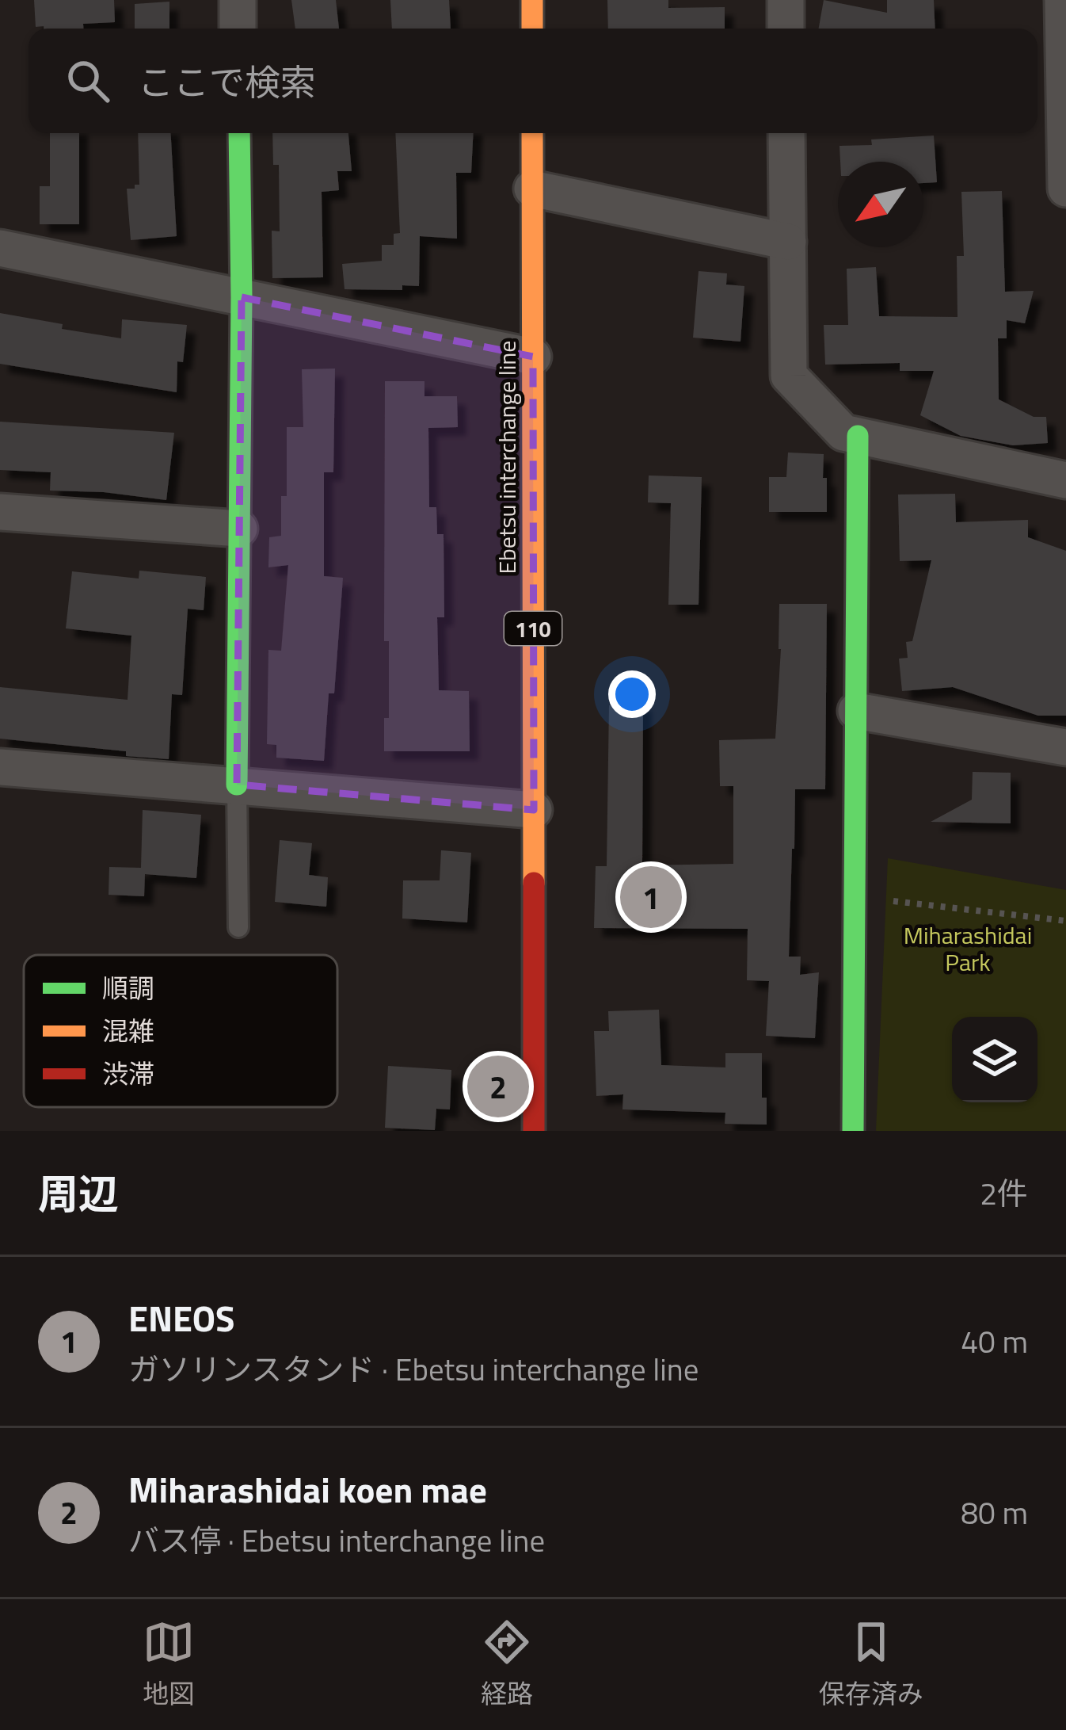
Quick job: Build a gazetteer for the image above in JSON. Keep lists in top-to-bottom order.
{
  "streets": {
    "street": ["Ebetsu interchange line", "110"]
  },
  "parks": ["Miharashidai Park"],
  "legend": ["順調", "混雑", "渋滞"],
  "north": "bottom left",
  "page": {
    "search": "ここで検索",
    "pins": ["1", "2"],
    "heading": ["周辺", "2件"],
    "list": [
      {
        "mark": "1",
        "name": "ENEOS",
        "note": "ガソリンスタンド · Ebetsu interchange line",
        "value": "40 m"
      },
      {
        "mark": "2",
        "name": "Miharashidai koen mae",
        "note": "バス停 · Ebetsu interchange line",
        "value": "80 m"
      }
    ],
    "nav": ["地図", "経路", "保存済み"]
  }
}
